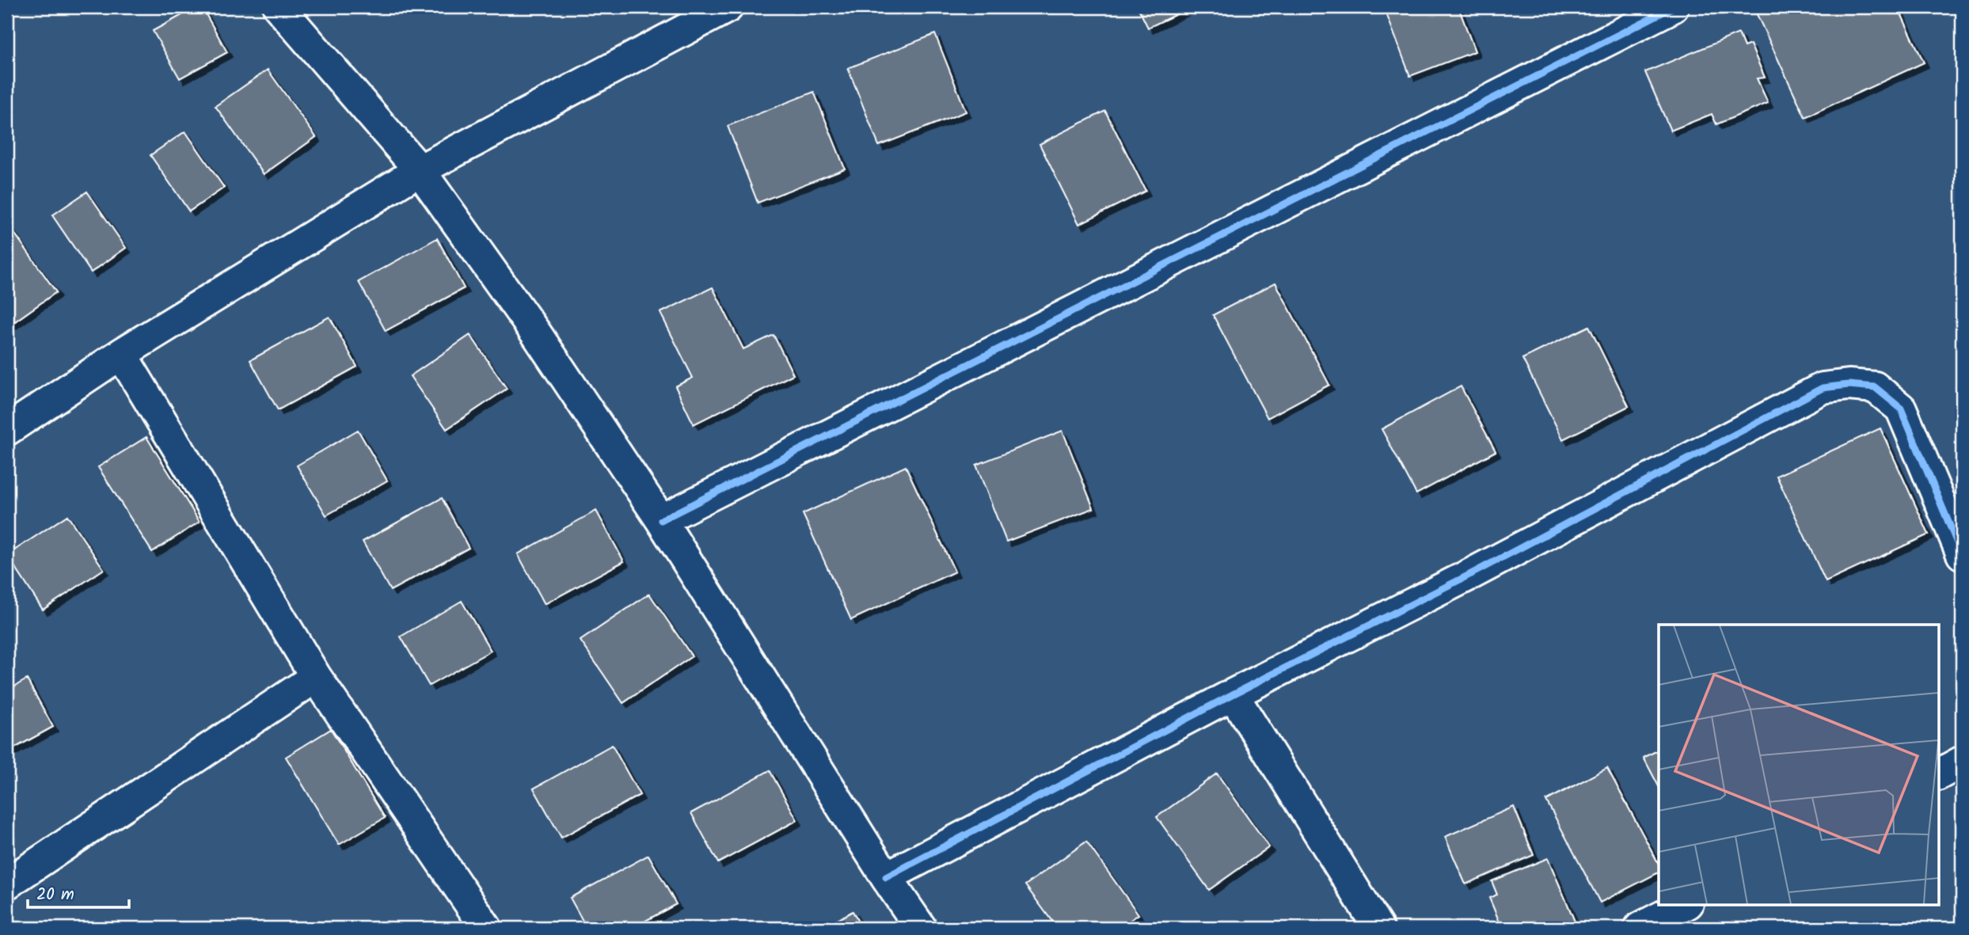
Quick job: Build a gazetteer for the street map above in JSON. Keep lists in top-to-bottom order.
{
  "scale_bar": "20 m"
}
